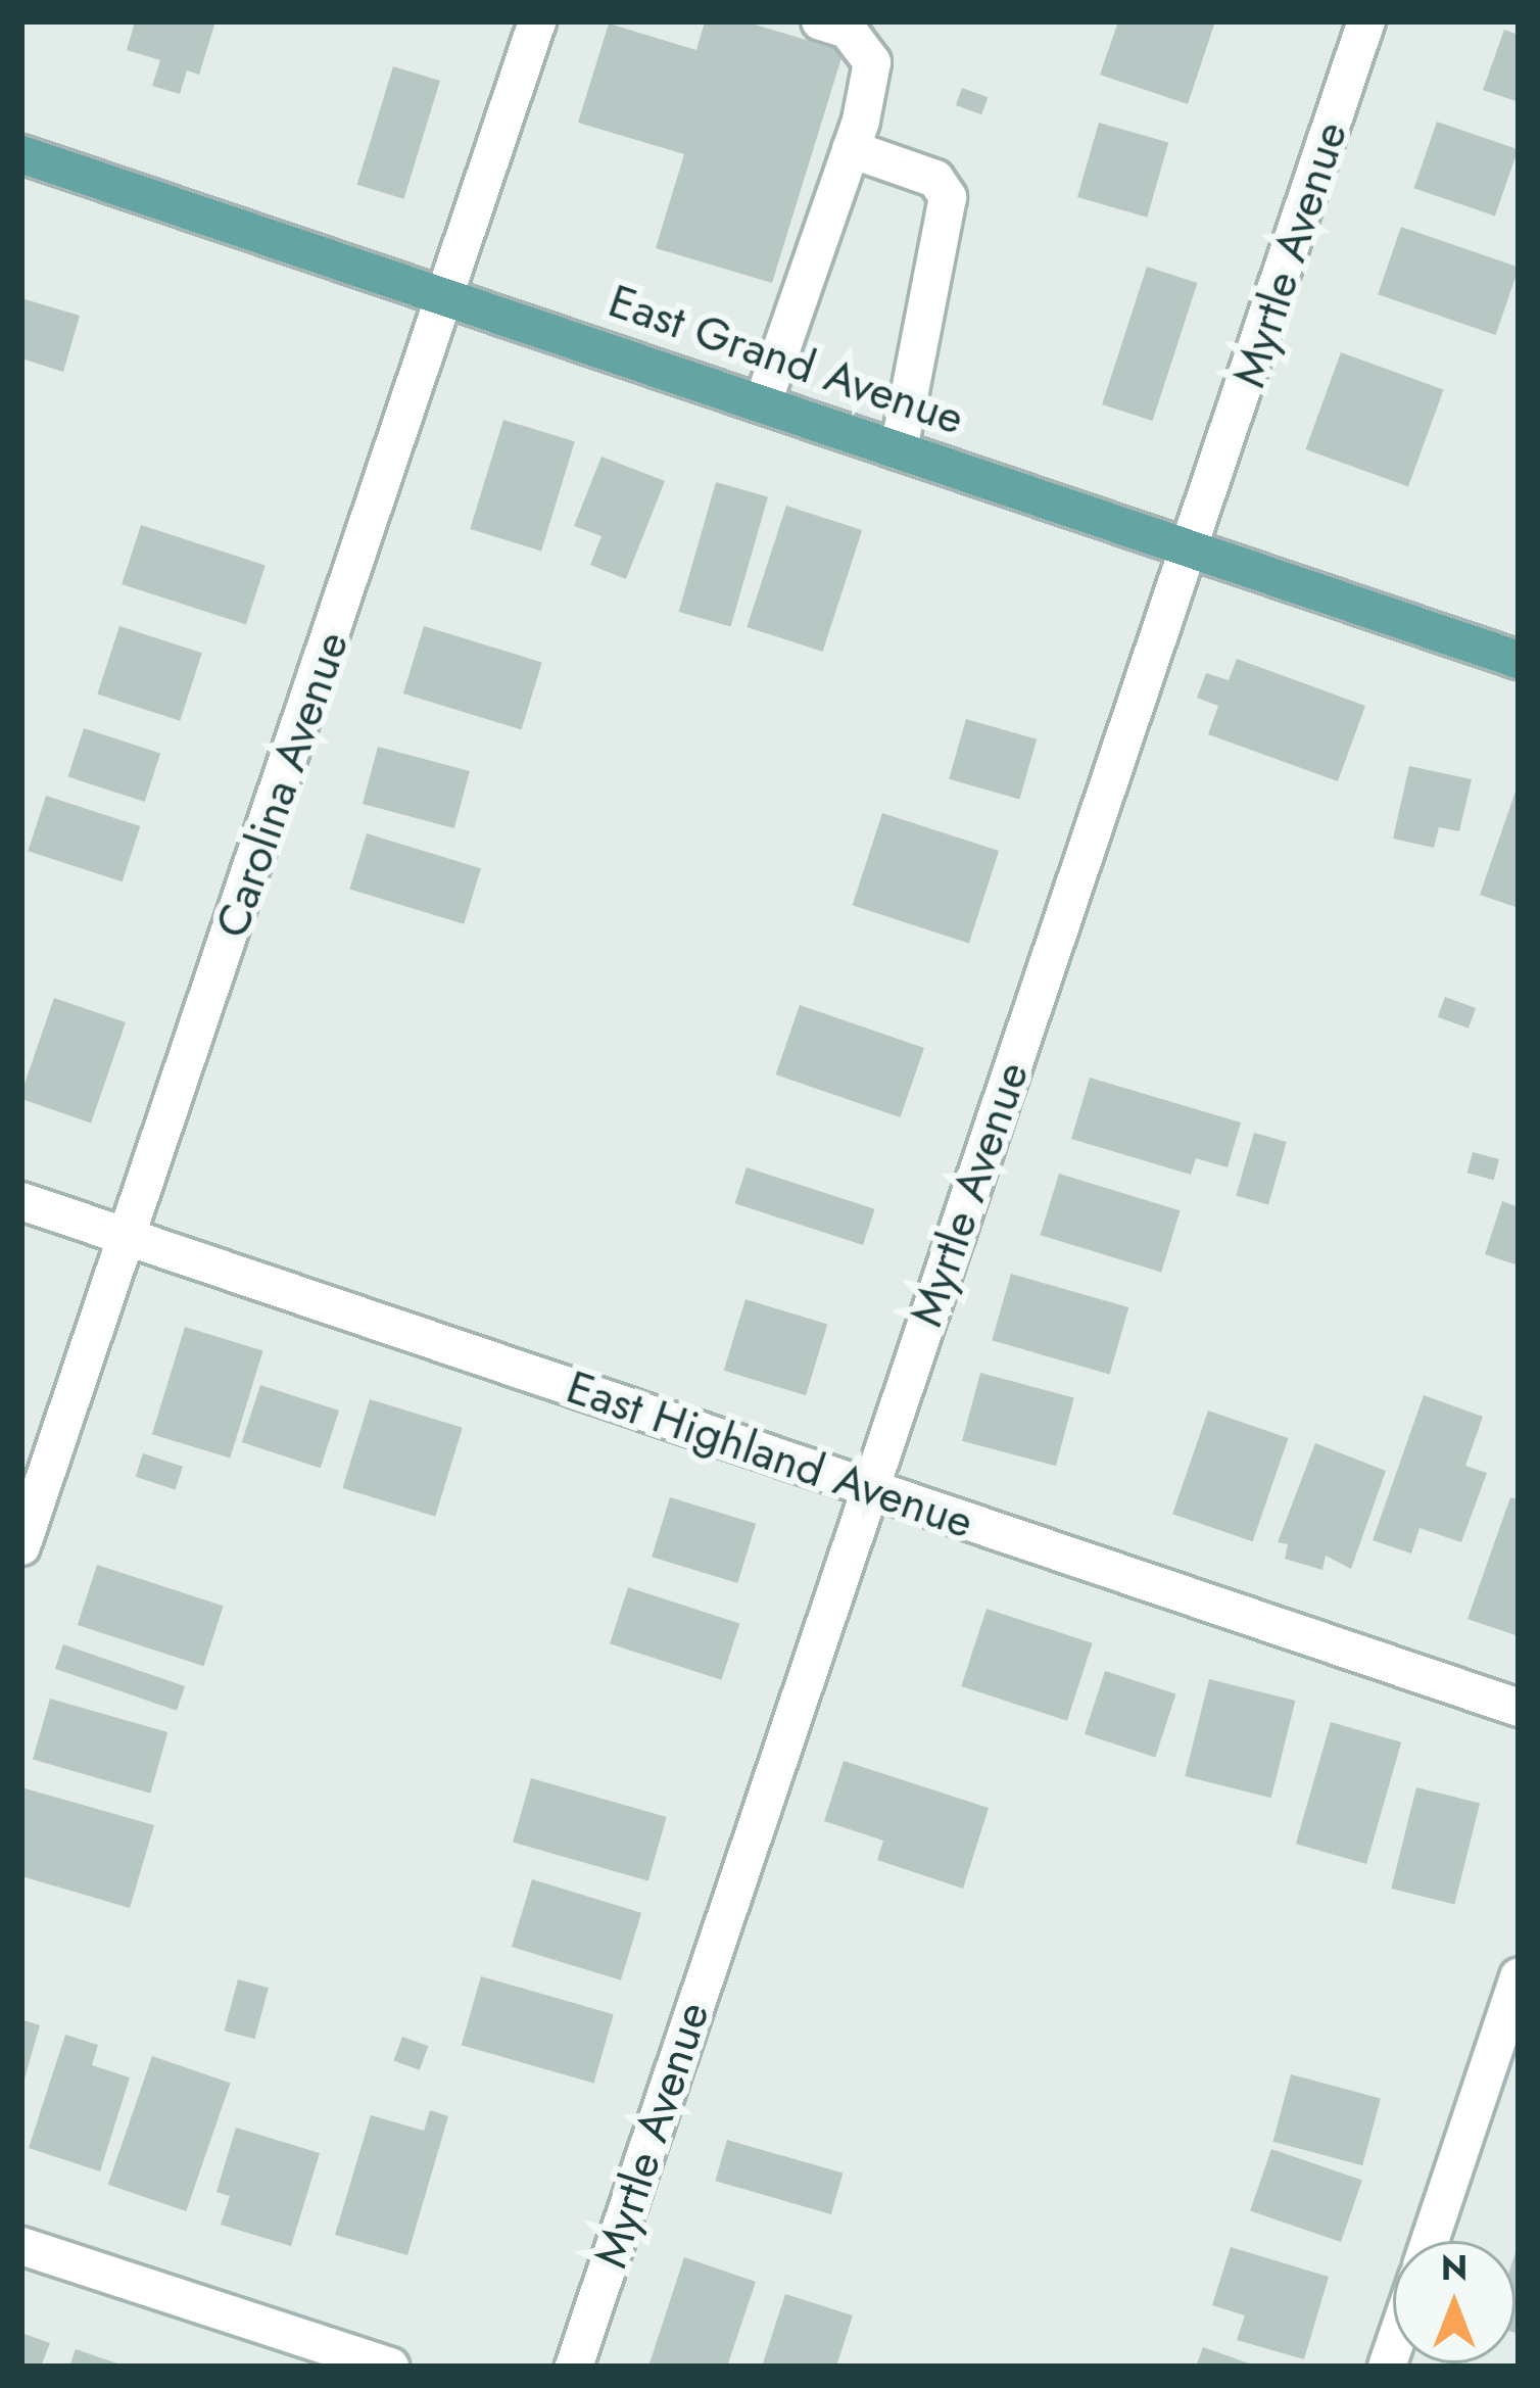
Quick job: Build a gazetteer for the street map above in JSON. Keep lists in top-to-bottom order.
{
  "streets": {
    "main road": ["East Grand Avenue"],
    "street": ["Myrtle Avenue", "Carolina Avenue", "East Highland Avenue"]
  },
  "crossings": [
    ["Myrtle Avenue", "East Grand Avenue"],
    ["Myrtle Avenue", "East Highland Avenue"],
    ["East Grand Avenue", "Carolina Avenue"],
    ["Carolina Avenue", "East Highland Avenue"]
  ],
  "north": "top"
}
